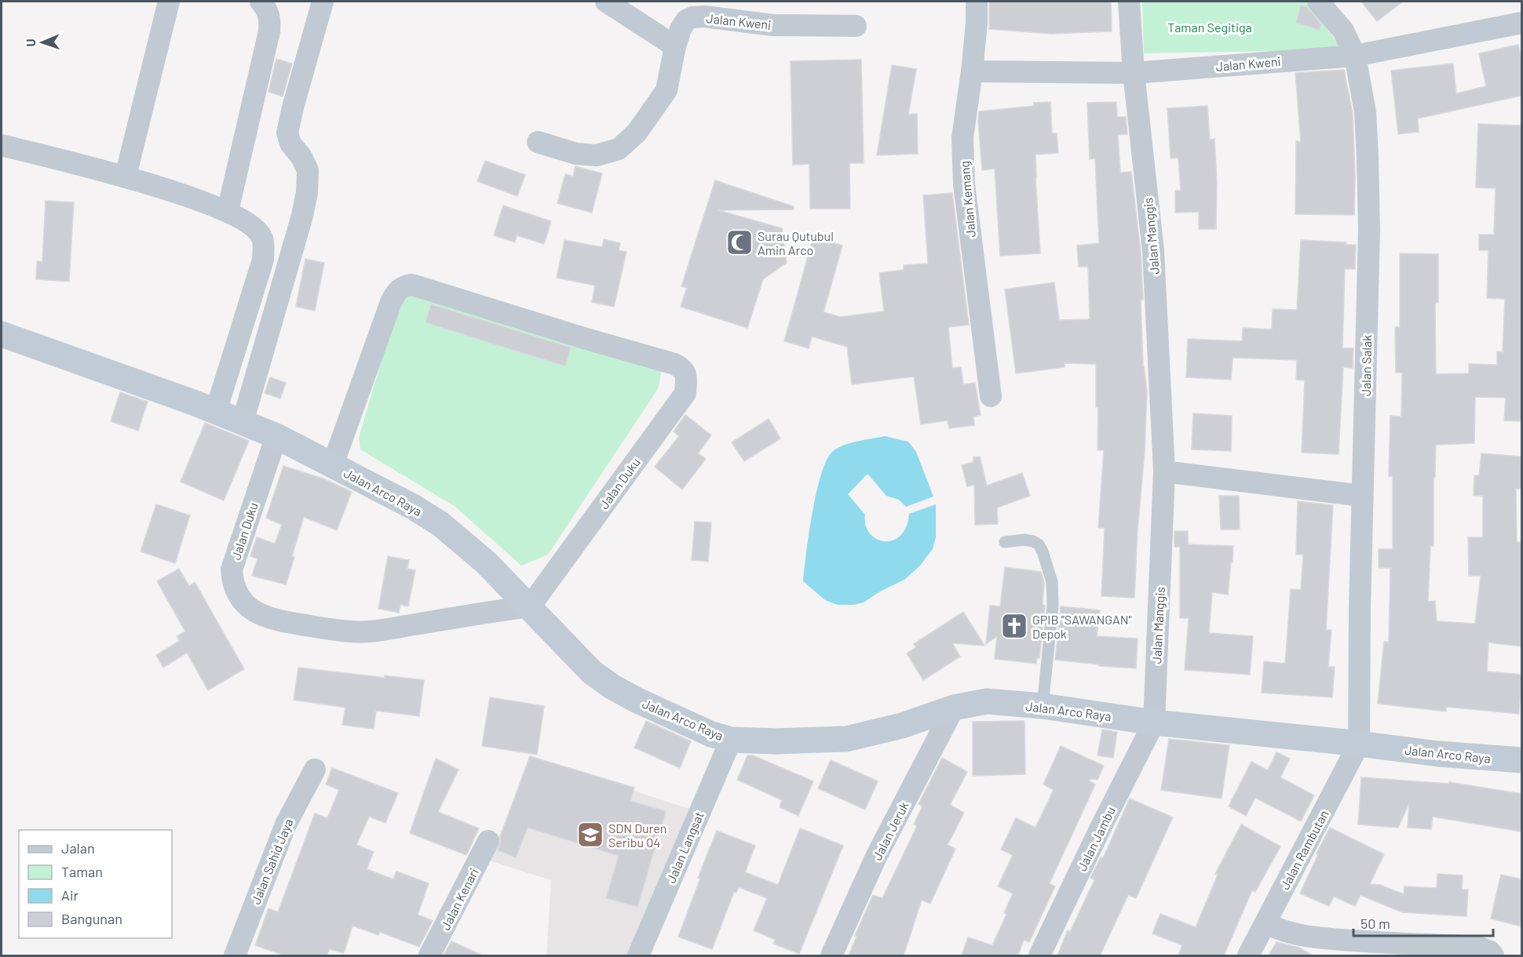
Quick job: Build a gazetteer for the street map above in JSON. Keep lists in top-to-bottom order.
{
  "streets": {
    "main road": ["Jalan Arco Raya"],
    "street": [
      "Jalan Kweni",
      "Jalan Kemang",
      "Jalan Manggis",
      "Jalan Salak",
      "Jalan Duku",
      "Jalan Jeruk",
      "Jalan Jambu",
      "Jalan Langsat",
      "Jalan Rambutan",
      "Jalan Sahid Jaya",
      "Jalan Kenari"
    ]
  },
  "crossings": [
    ["Jalan Kweni", "Jalan Kemang"],
    ["Jalan Kweni", "Jalan Manggis"],
    ["Jalan Kweni", "Jalan Salak"],
    ["Jalan Manggis", "Jalan Arco Raya"],
    ["Jalan Manggis", "Jalan Jambu"],
    ["Jalan Salak", "Jalan Arco Raya"],
    ["Jalan Salak", "Jalan Rambutan"],
    ["Jalan Duku", "Jalan Arco Raya"],
    ["Jalan Arco Raya", "Jalan Jeruk"],
    ["Jalan Arco Raya", "Jalan Jambu"],
    ["Jalan Arco Raya", "Jalan Langsat"],
    ["Jalan Arco Raya", "Jalan Rambutan"]
  ],
  "parks": ["Taman Segitiga"],
  "places": {
    "mosque": ["Surau Qutubul Amin Arco"],
    "church": ["GPIB \"SAWANGAN\" Depok"],
    "school or university": ["SDN Duren Seribu 04"]
  },
  "legend": [
    "Jalan",
    "Taman",
    "Air",
    "Bangunan"
  ],
  "scale_bar": "50 m",
  "north": "left"
}
